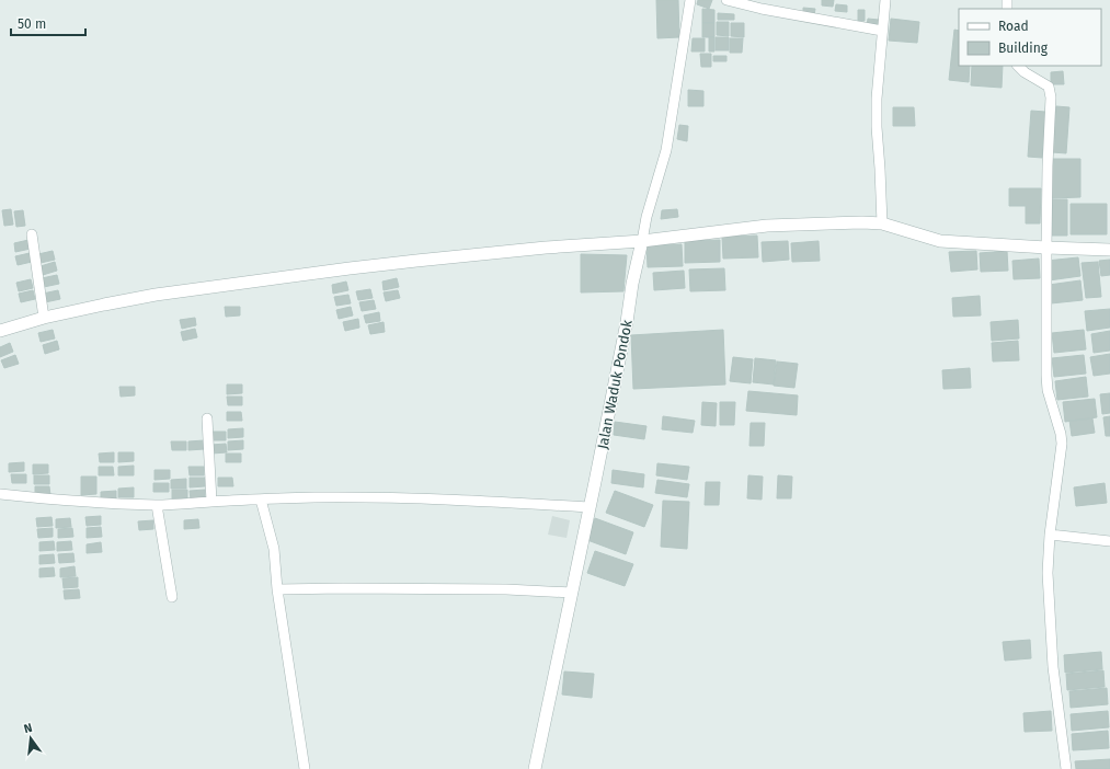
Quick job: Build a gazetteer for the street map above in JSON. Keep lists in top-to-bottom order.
{
  "streets": {
    "street": ["Jalan Waduk Pondok"]
  },
  "legend": ["Road", "Building"],
  "scale_bar": "50 m",
  "north": "top"
}
